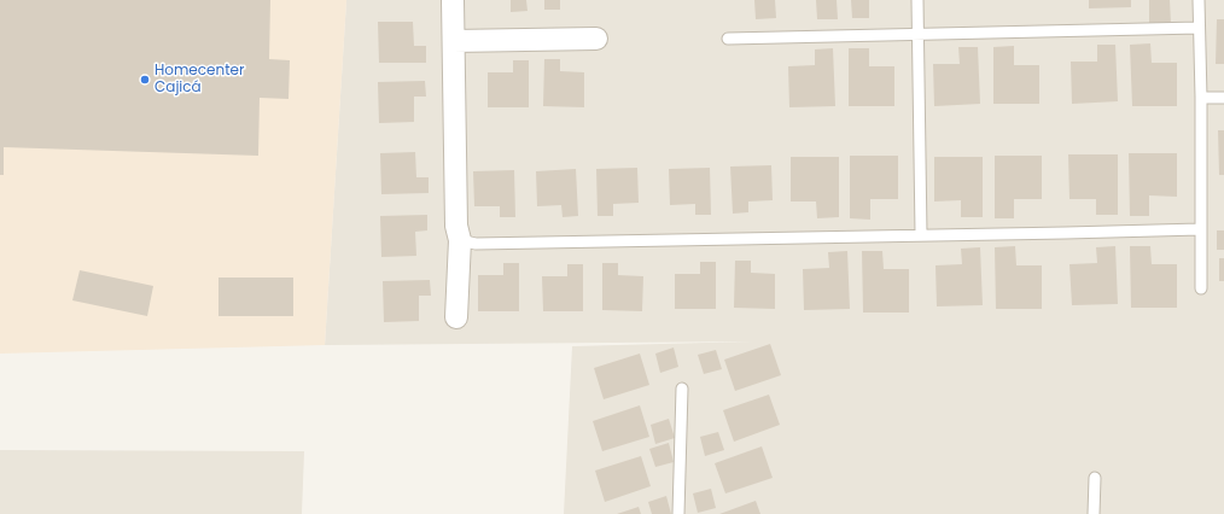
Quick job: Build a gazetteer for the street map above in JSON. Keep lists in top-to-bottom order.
{
  "places": ["Homecenter Cajicá"]
}
